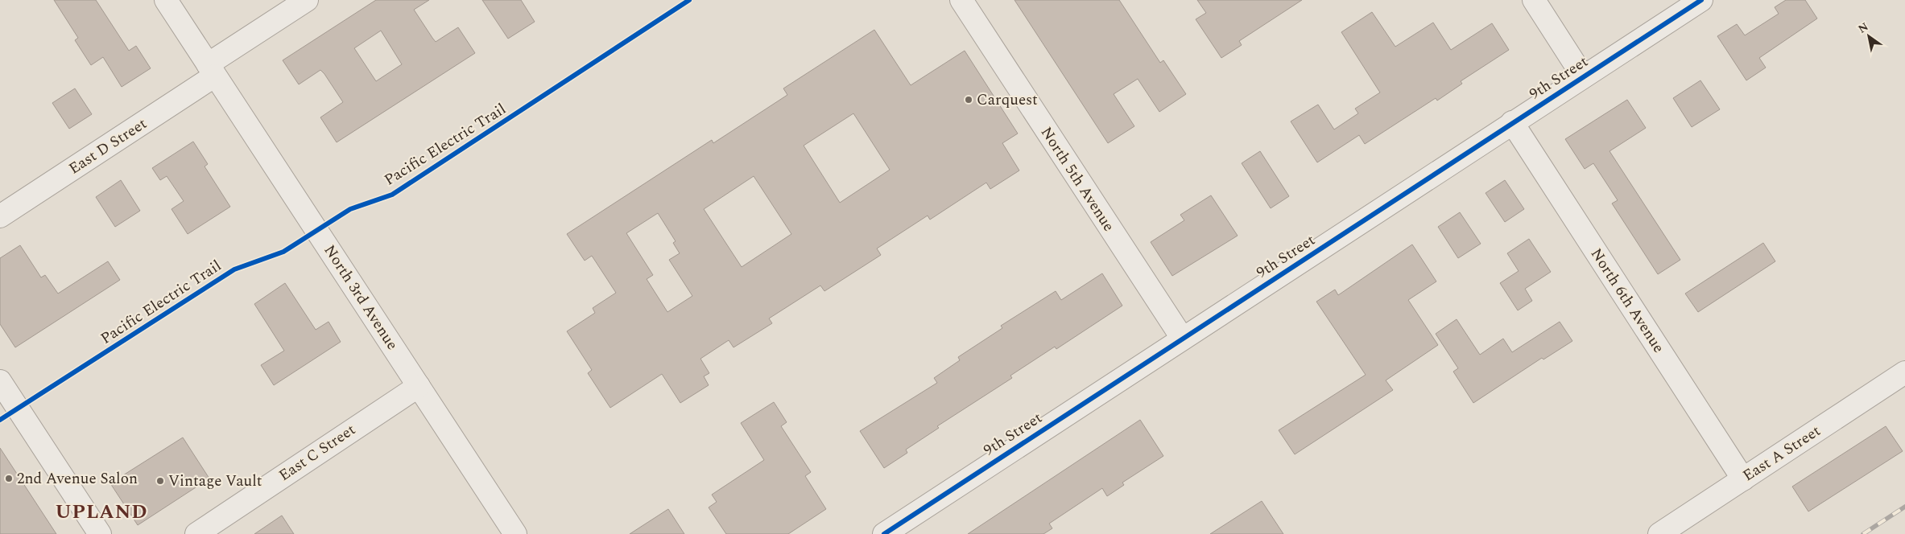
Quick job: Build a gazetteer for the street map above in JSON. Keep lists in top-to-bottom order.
{
  "streets": {
    "street": [
      "9th Street",
      "East D Street",
      "North 5th Avenue",
      "North 3rd Avenue",
      "North 6th Avenue",
      "East C Street",
      "East A Street"
    ],
    "cycle path": ["Pacific Electric Trail"]
  },
  "crossings": [
    ["9th Street", "North 5th Avenue"],
    ["9th Street", "North 6th Avenue"],
    ["East D Street", "North 3rd Avenue"],
    ["North 3rd Avenue", "East C Street"],
    ["North 6th Avenue", "East A Street"]
  ],
  "districts": ["UPLAND"],
  "places": ["Carquest", "2nd Avenue Salon", "Vintage Vault"],
  "north": "top left"
}
